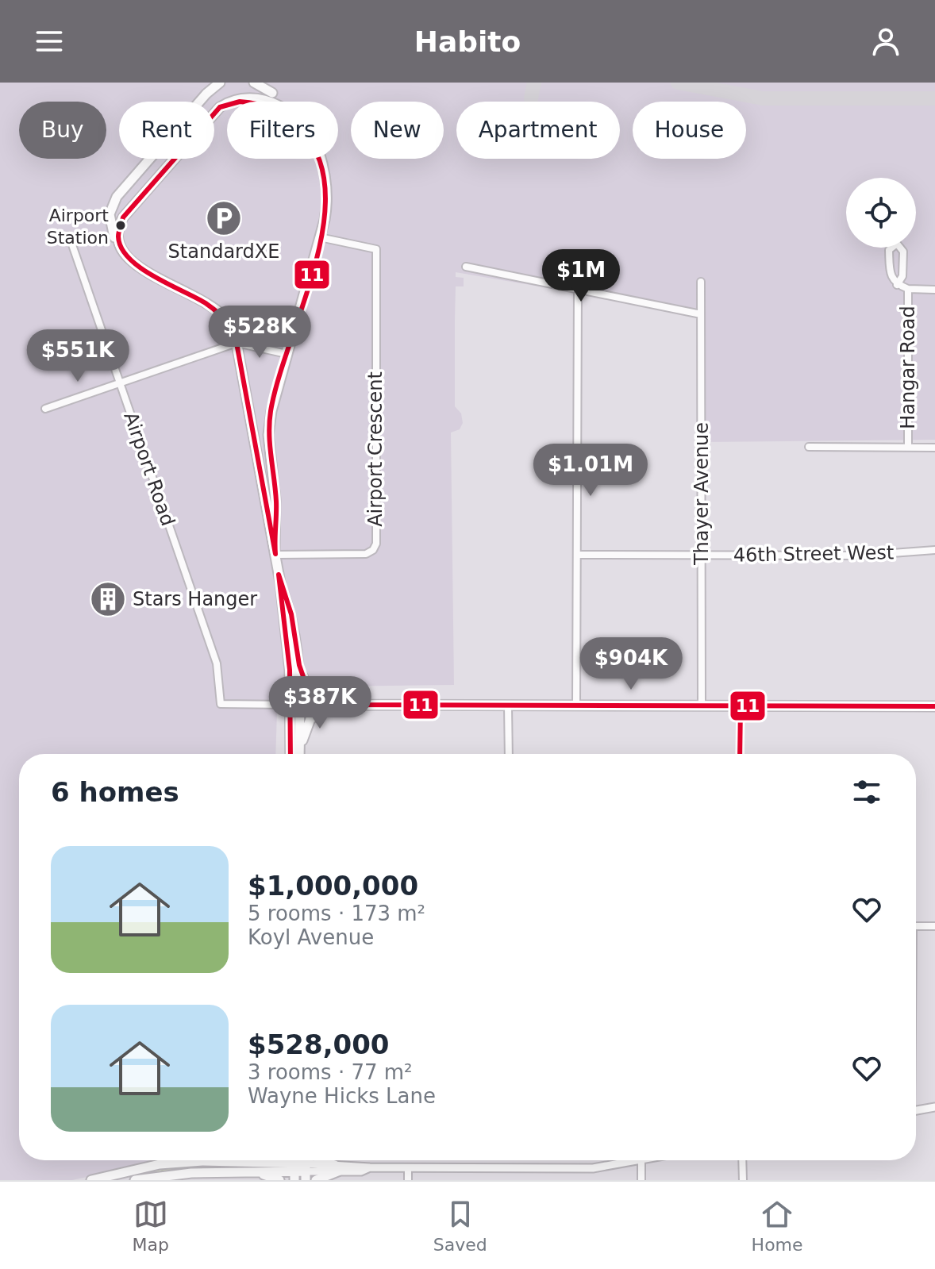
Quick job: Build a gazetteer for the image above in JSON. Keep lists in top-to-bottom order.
{
  "streets": {
    "street": [
      "Hangar Road",
      "Airport Crescent",
      "Airport Road",
      "Thayer Avenue",
      "46th Street West"
    ]
  },
  "crossings": [
    ["Thayer Avenue", "46th Street West"]
  ],
  "places": {
    "parking": ["StandardXE"],
    "other": ["Airport Station"],
    "building": ["Stars Hanger"]
  },
  "lines": ["transit line 11"],
  "page": {
    "header": "Habito",
    "chip": [
      "Buy",
      "Rent",
      "Filters",
      "New",
      "Apartment",
      "House"
    ],
    "price": [
      "$1M",
      "$528K",
      "$551K",
      "$1.01M",
      "$904K",
      "$387K"
    ],
    "heading": "6 homes",
    "list": [
      {
        "name": "$1,000,000",
        "note": "5 rooms · 173 m² · Koyl Avenue"
      },
      {
        "name": "$528,000",
        "note": "3 rooms · 77 m² · Wayne Hicks Lane"
      }
    ],
    "tabs": ["Map", "Saved", "Home"]
  }
}
